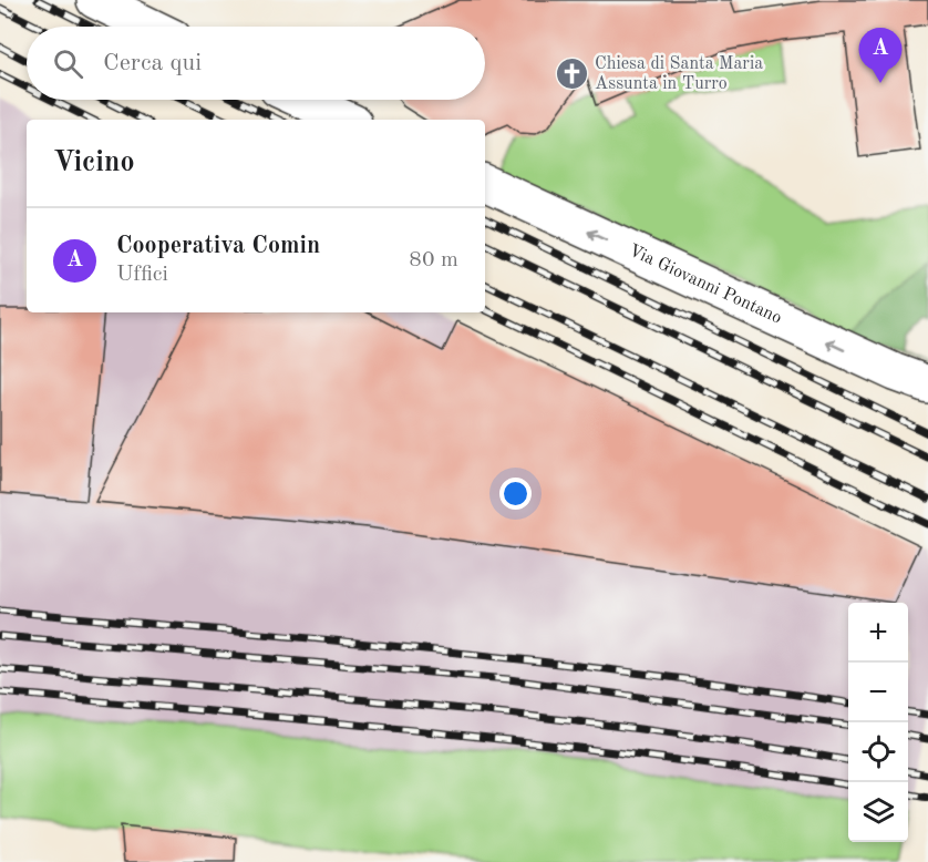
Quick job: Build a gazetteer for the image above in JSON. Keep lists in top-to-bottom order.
{
  "streets": {
    "street": ["Via Giovanni Pontano"]
  },
  "one_way": ["Via Giovanni Pontano"],
  "places": {
    "church": ["Chiesa di Santa Maria Assunta in Turro"]
  },
  "page": {
    "search": "Cerca qui",
    "pins": "A",
    "heading": "Vicino",
    "list": [
      {
        "mark": "A",
        "name": "Cooperativa Comin",
        "note": "Uffici",
        "value": "80 m"
      }
    ],
    "map_buttons": ["+", "−"]
  }
}
